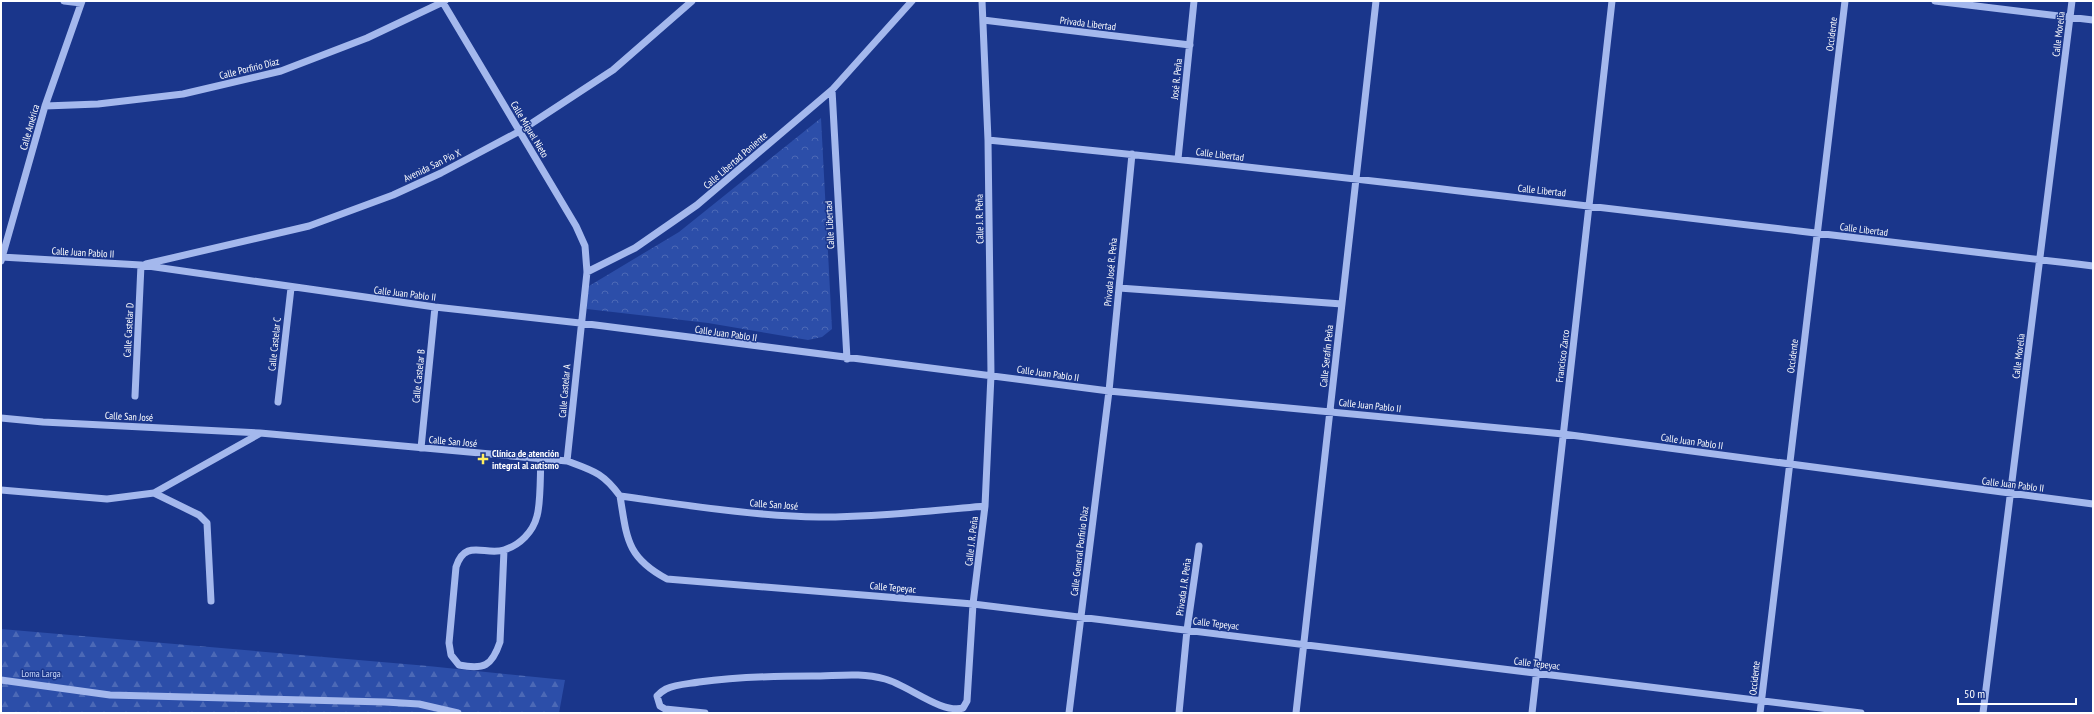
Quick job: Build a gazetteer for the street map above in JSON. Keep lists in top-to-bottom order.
{
  "streets": {
    "street": [
      "Privada Libertad",
      "Occidente",
      "Calle Morelia",
      "Calle Porfirio Díaz",
      "José R. Peña",
      "Calle América",
      "Calle Miguel Nieto",
      "Calle Libertad",
      "Calle Libertad Poniente",
      "Avenida San Pío X",
      "Calle J. R. Peña",
      "Calle Juan Pablo II",
      "Privada José R. Peña",
      "Calle Castelar D",
      "Calle Castelar C",
      "Calle Serafín Peña",
      "Francisco Zarco",
      "Calle Castelar B",
      "Calle Castelar A",
      "Calle San José",
      "Calle General Porfirio Díaz",
      "Calle Tepeyac",
      "Privada J. R. Peña"
    ]
  },
  "crossings": [
    ["Privada Libertad", "José R. Peña"],
    ["Privada Libertad", "Calle J. R. Peña"],
    ["Occidente", "Calle Libertad"],
    ["Occidente", "Calle Juan Pablo II"],
    ["Occidente", "Calle Tepeyac"],
    ["Calle Morelia", "Calle Libertad"],
    ["Calle Morelia", "Calle Juan Pablo II"],
    ["Calle Porfirio Díaz", "Calle América"],
    ["Calle Porfirio Díaz", "Calle Miguel Nieto"],
    ["José R. Peña", "Calle Libertad"],
    ["Calle América", "Calle Juan Pablo II"],
    ["Calle Miguel Nieto", "Calle Libertad Poniente"],
    ["Calle Miguel Nieto", "Avenida San Pío X"],
    ["Calle Libertad", "Calle Libertad Poniente"],
    ["Calle Libertad", "Calle J. R. Peña"],
    ["Calle Libertad", "Calle Juan Pablo II"],
    ["Calle Libertad", "Privada José R. Peña"],
    ["Calle Libertad", "Calle Serafín Peña"],
    ["Calle Libertad", "Francisco Zarco"],
    ["Avenida San Pío X", "Calle Juan Pablo II"],
    ["Avenida San Pío X", "Calle Castelar D"],
    ["Calle J. R. Peña", "Calle Juan Pablo II"],
    ["Calle J. R. Peña", "Calle San José"],
    ["Calle J. R. Peña", "Calle Tepeyac"],
    ["Calle Juan Pablo II", "Privada José R. Peña"],
    ["Calle Juan Pablo II", "Calle Castelar D"],
    ["Calle Juan Pablo II", "Calle Castelar C"],
    ["Calle Juan Pablo II", "Calle Serafín Peña"],
    ["Calle Juan Pablo II", "Francisco Zarco"],
    ["Calle Juan Pablo II", "Calle Castelar B"],
    ["Calle Juan Pablo II", "Calle Castelar A"],
    ["Calle Juan Pablo II", "Calle General Porfirio Díaz"],
    ["Privada José R. Peña", "Calle General Porfirio Díaz"],
    ["Calle Serafín Peña", "Calle Tepeyac"],
    ["Francisco Zarco", "Calle Tepeyac"],
    ["Calle Castelar B", "Calle San José"],
    ["Calle Castelar A", "Calle San José"],
    ["Calle San José", "Calle Tepeyac"],
    ["Calle General Porfirio Díaz", "Calle Tepeyac"],
    ["Calle Tepeyac", "Privada J. R. Peña"]
  ],
  "parks": ["Loma Larga"],
  "places": {
    "health": ["Clínica de atención integral al autismo"]
  },
  "scale_bar": "50 m"
}
